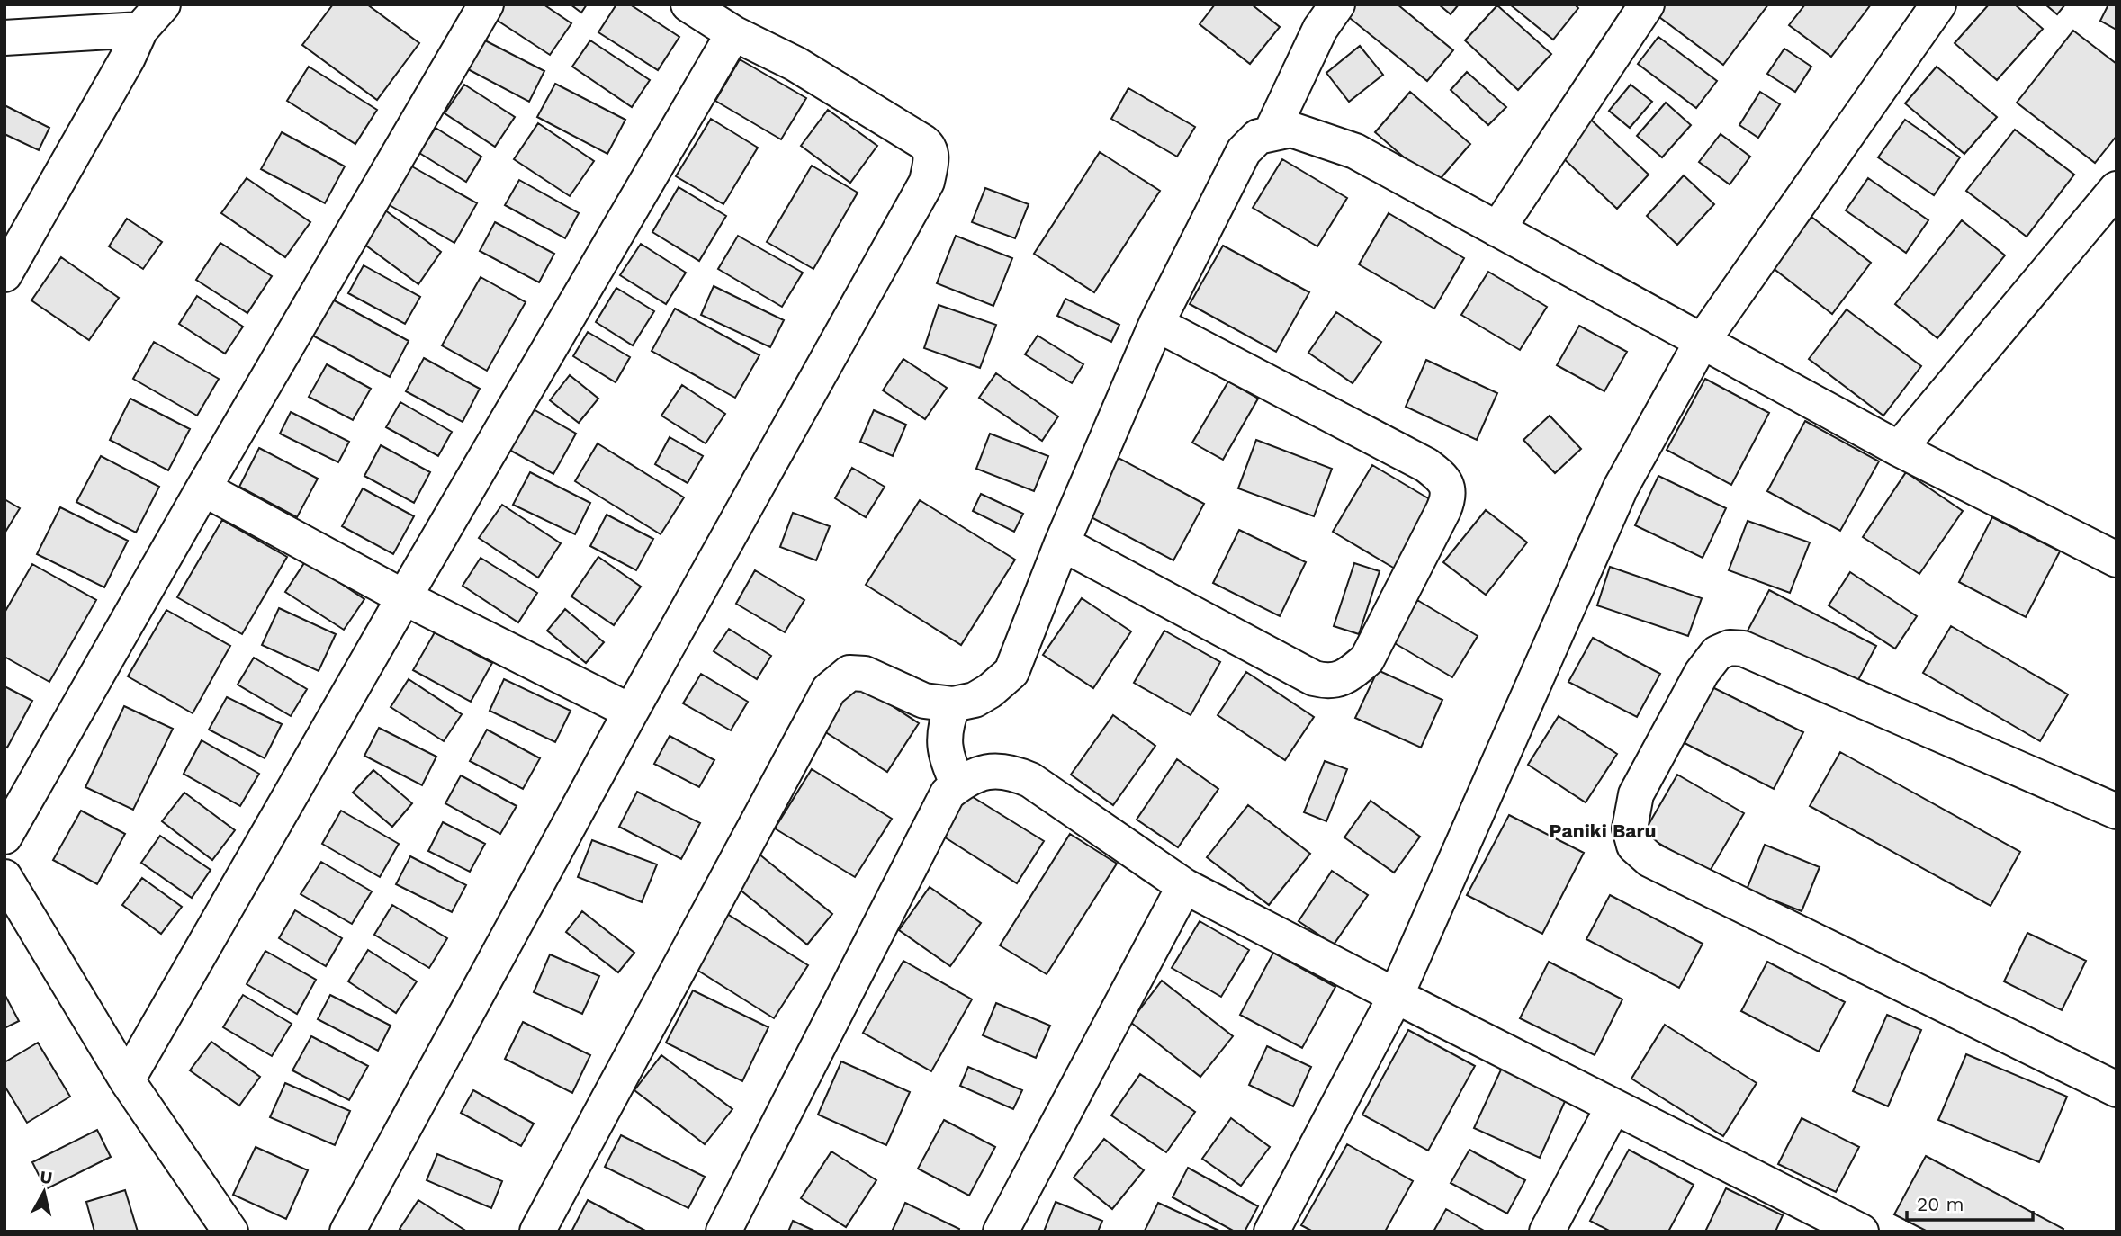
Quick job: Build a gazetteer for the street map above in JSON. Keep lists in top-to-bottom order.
{
  "districts": ["Paniki Baru"],
  "scale_bar": "20 m",
  "north": "top"
}
